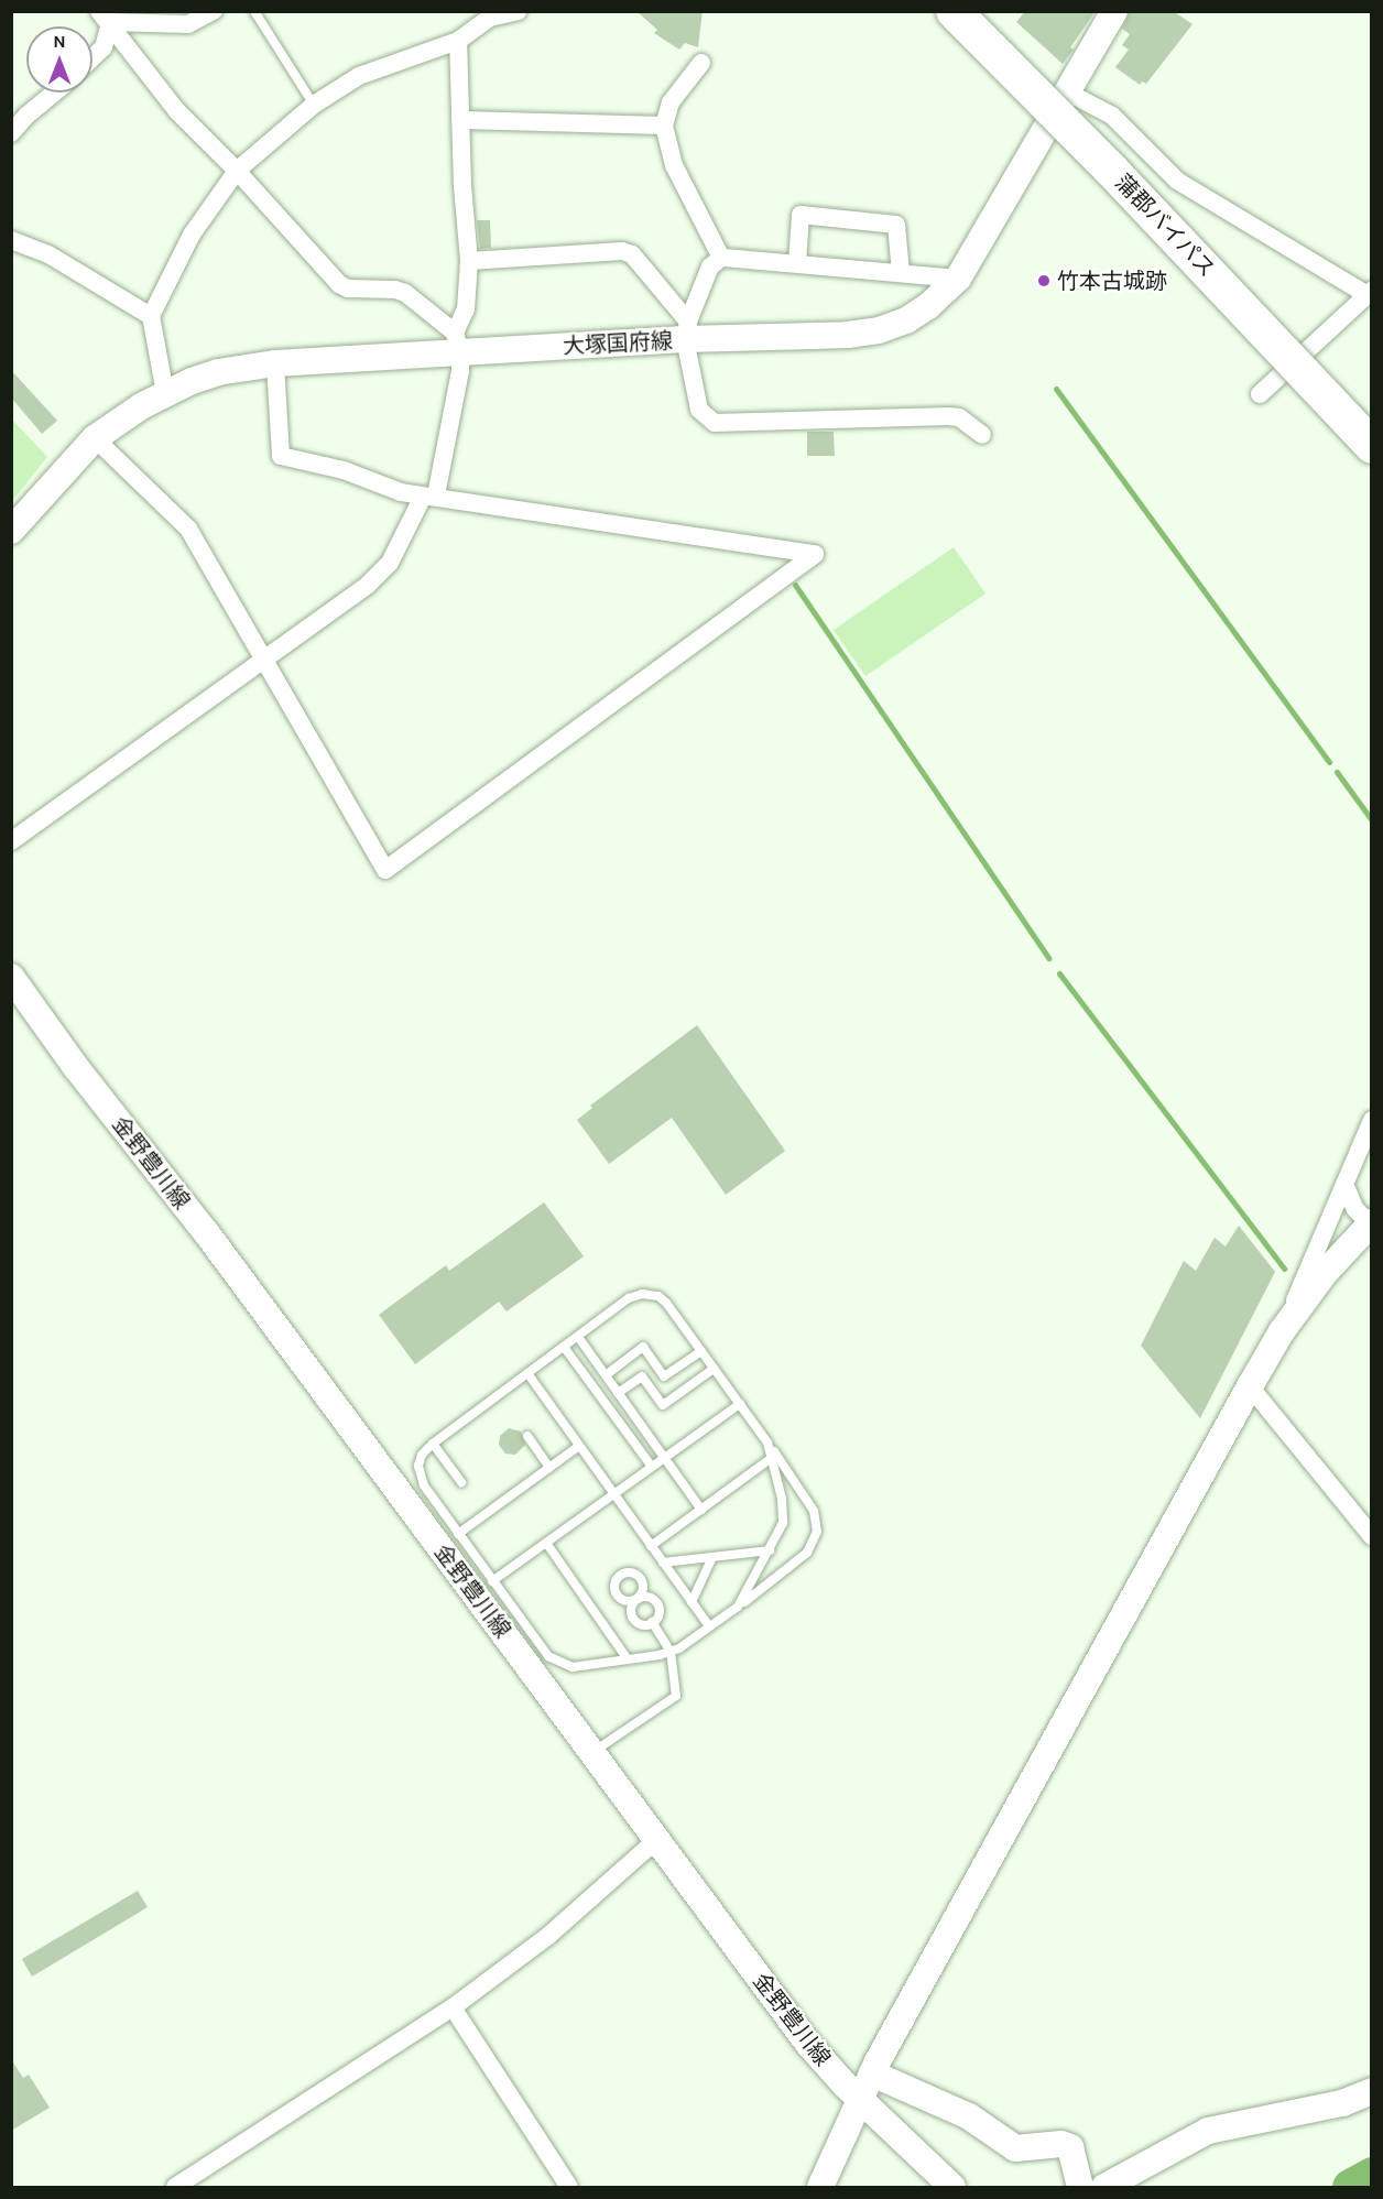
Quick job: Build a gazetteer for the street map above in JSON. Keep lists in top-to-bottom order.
{
  "streets": {
    "highway": ["蒲郡バイパス"],
    "main road": ["大塚国府線", "金野豊川線"]
  },
  "places": ["竹本古城跡"],
  "north": "top"
}
